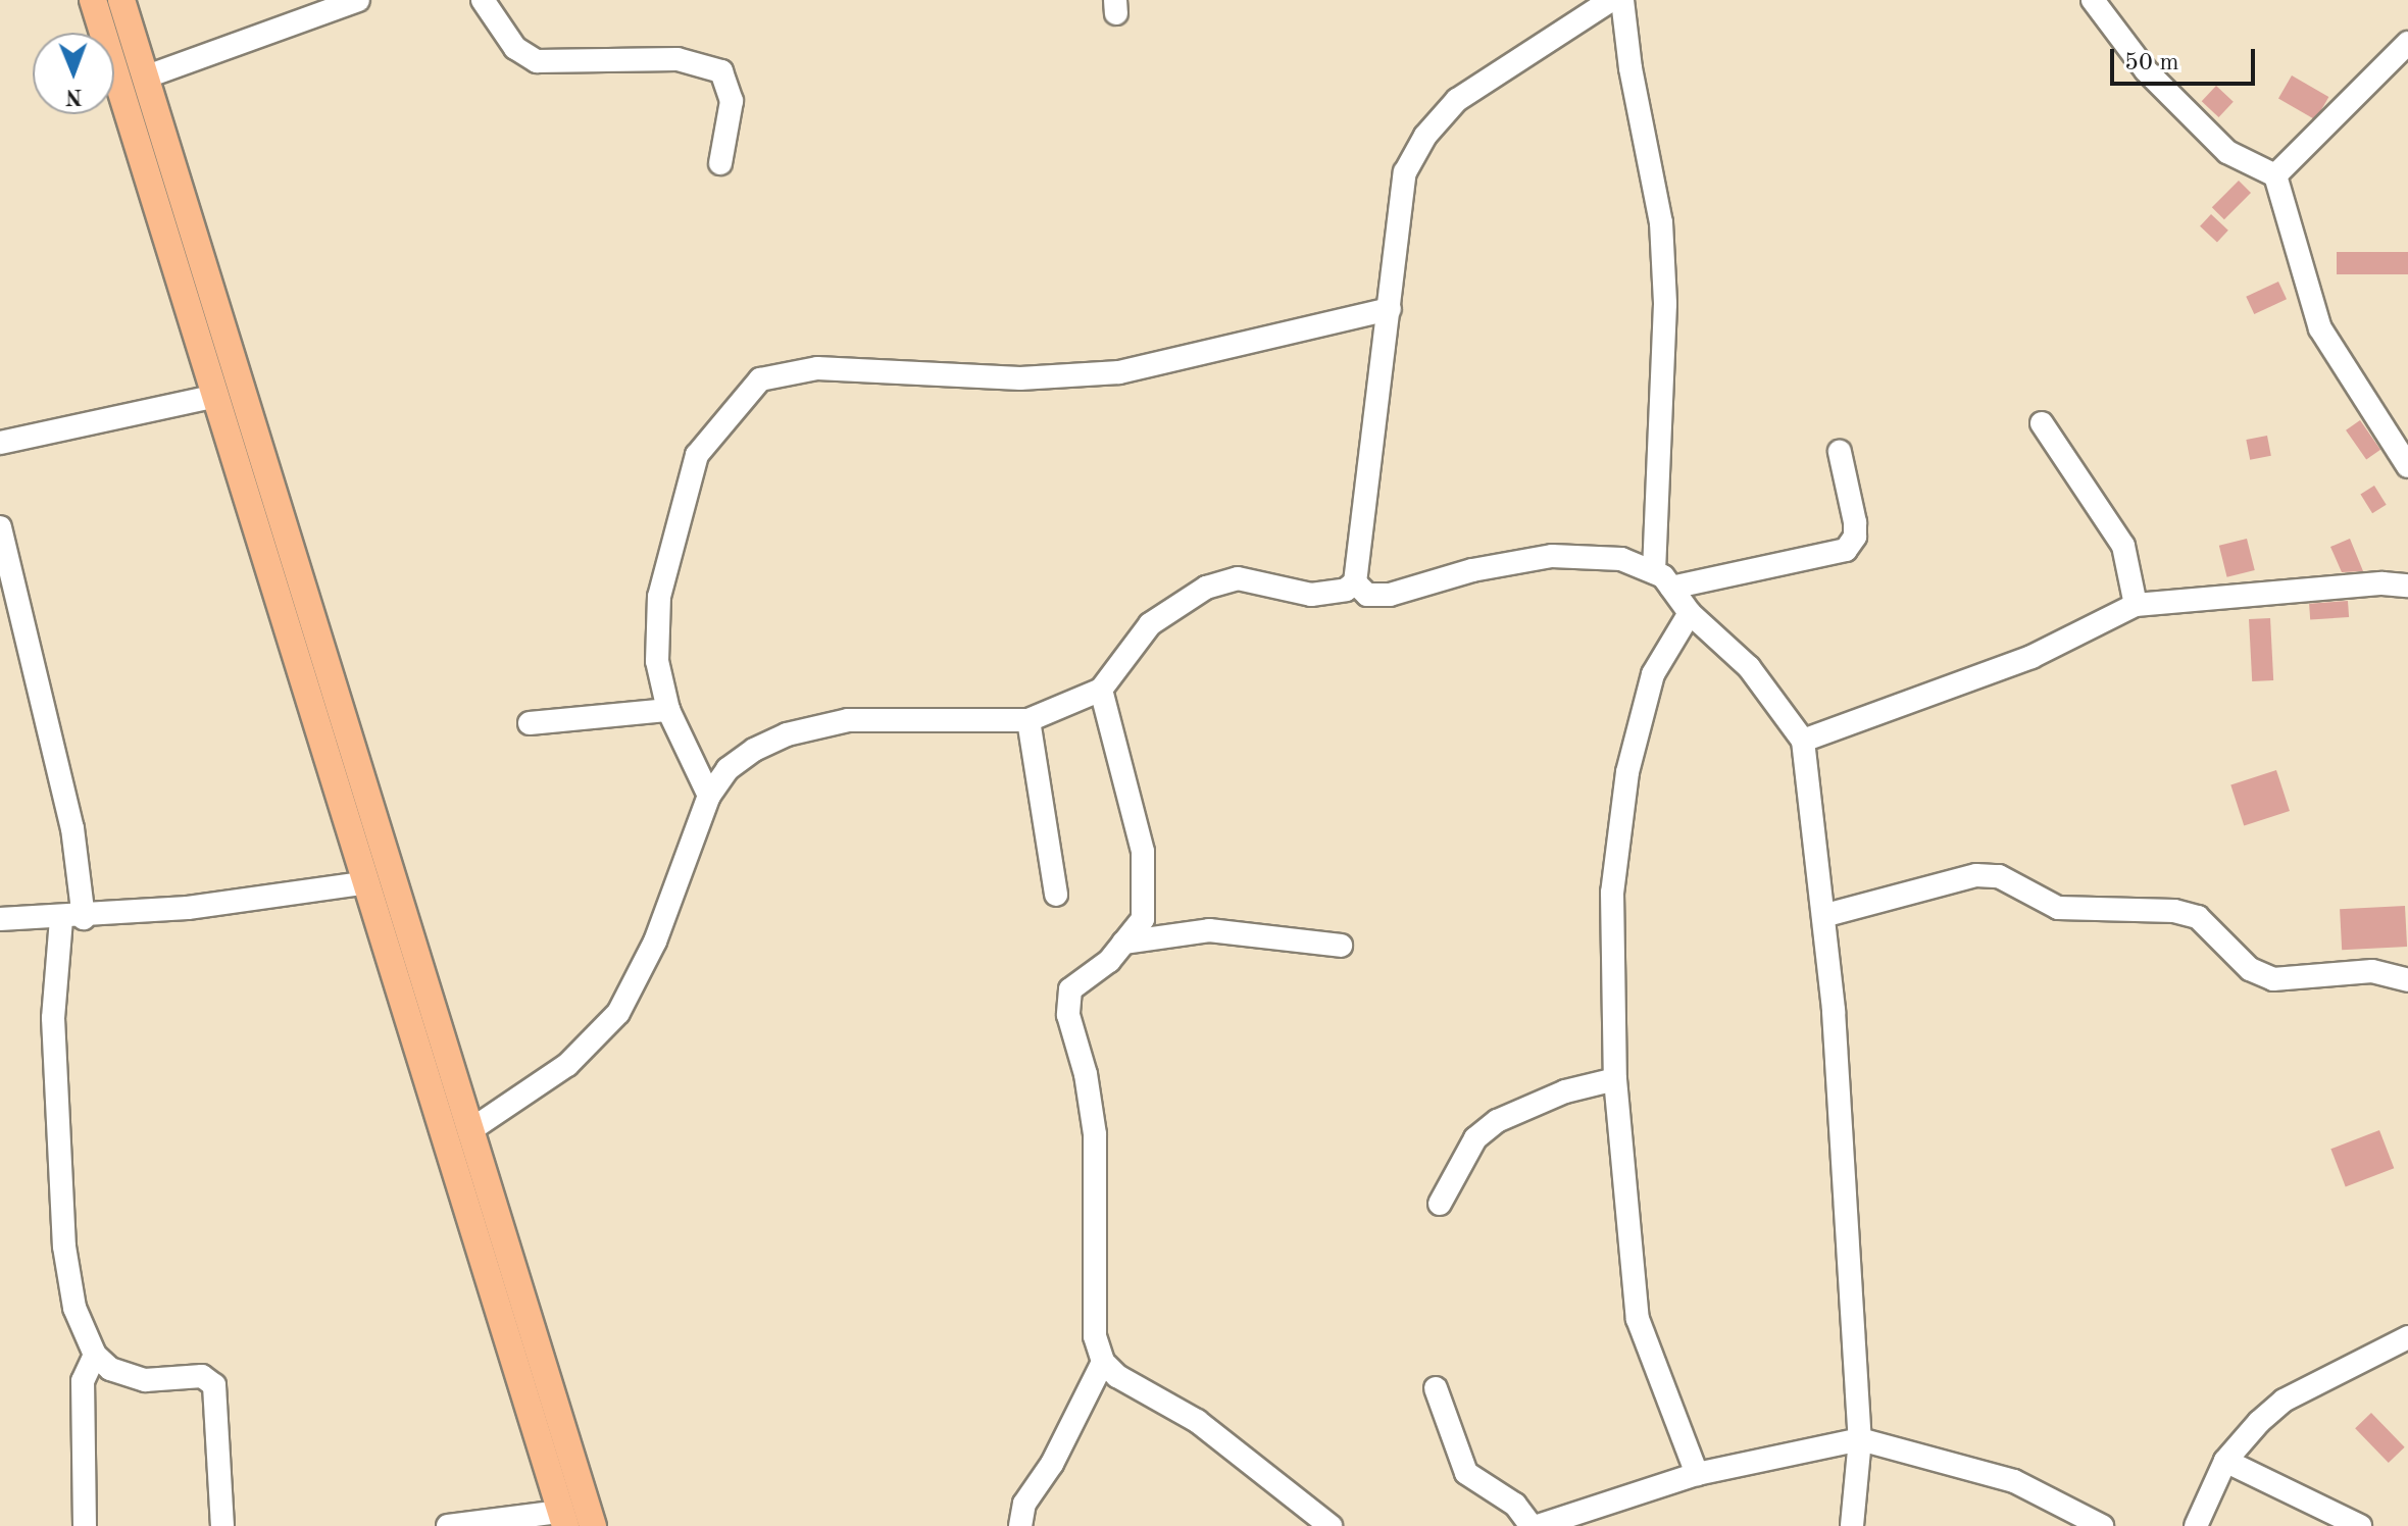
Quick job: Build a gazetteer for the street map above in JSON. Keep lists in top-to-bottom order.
{
  "scale_bar": "50 m",
  "north": "bottom"
}
